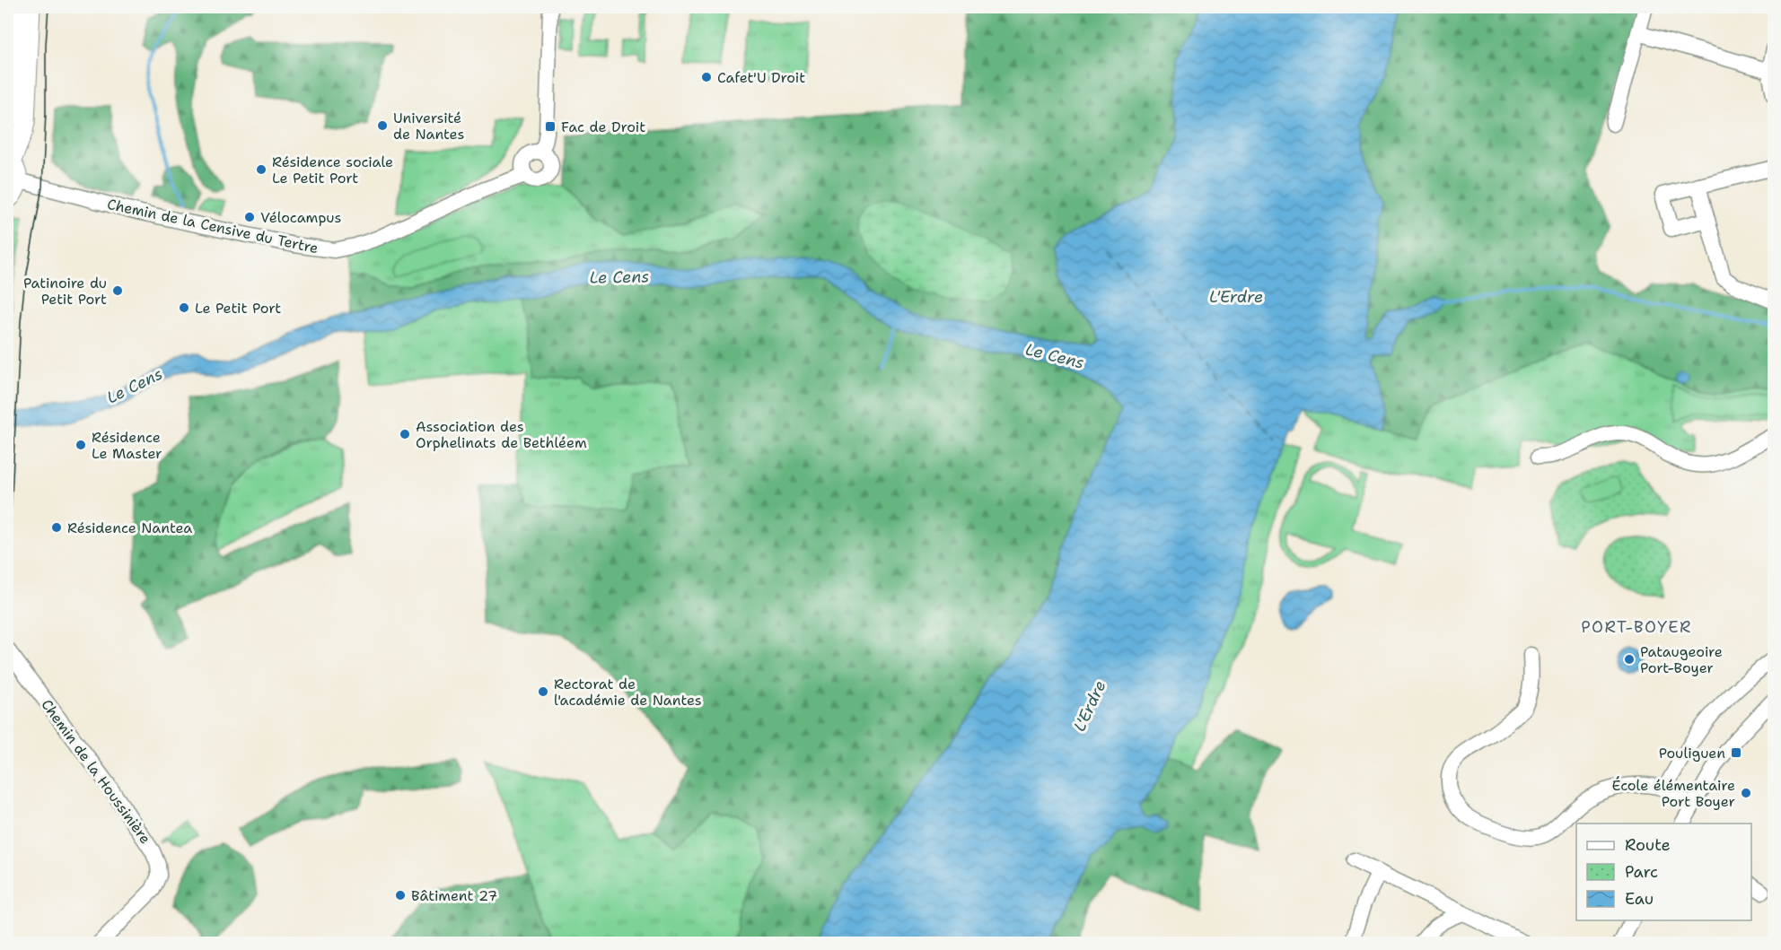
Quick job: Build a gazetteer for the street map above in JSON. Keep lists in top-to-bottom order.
{
  "streets": {
    "street": ["Chemin de la Censive du Tertre", "Chemin de la Houssinière"]
  },
  "districts": ["PORT-BOYER"],
  "water": ["Le Cens", "L'Erdre"],
  "places": {
    "other": [
      "Cafet'U Droit",
      "Université de Nantes",
      "Résidence sociale Le Petit Port",
      "Vélocampus",
      "Patinoire du Petit Port",
      "Le Petit Port",
      "Association des Orphelinats de Bethléem",
      "Résidence Le Master",
      "Résidence Nantea",
      "Pataugeoire Port-Boyer",
      "Rectorat de l'académie de Nantes",
      "École élémentaire Port Boyer",
      "Bâtiment 27"
    ],
    "transit": ["Fac de Droit", "Pouliguen"]
  },
  "legend": ["Route", "Parc", "Eau"]
}
